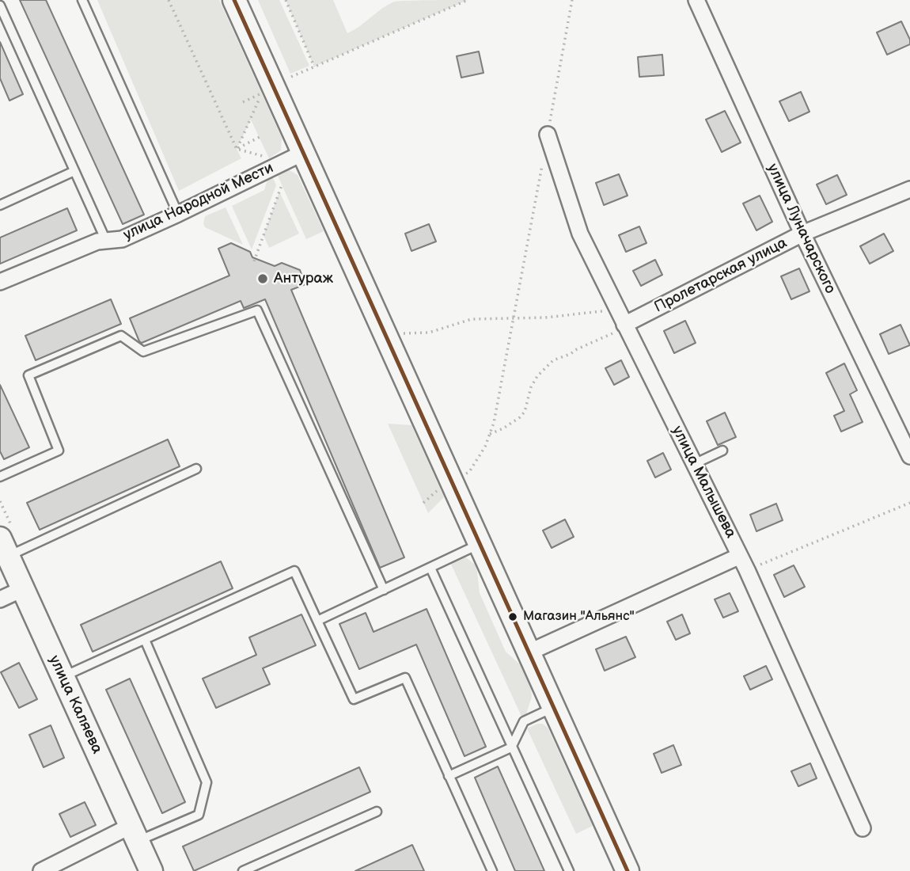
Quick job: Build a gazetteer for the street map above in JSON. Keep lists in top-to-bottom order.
{
  "streets": {
    "street": [
      "улица Народной Мести",
      "улица Луначарского",
      "Пролетарская улица",
      "улица Малышева",
      "улица Каляева"
    ]
  },
  "crossings": [
    ["улица Луначарского", "Пролетарская улица"],
    ["Пролетарская улица", "улица Малышева"]
  ],
  "places": ["Антураж", "Магазин \"Альянс\""]
}
